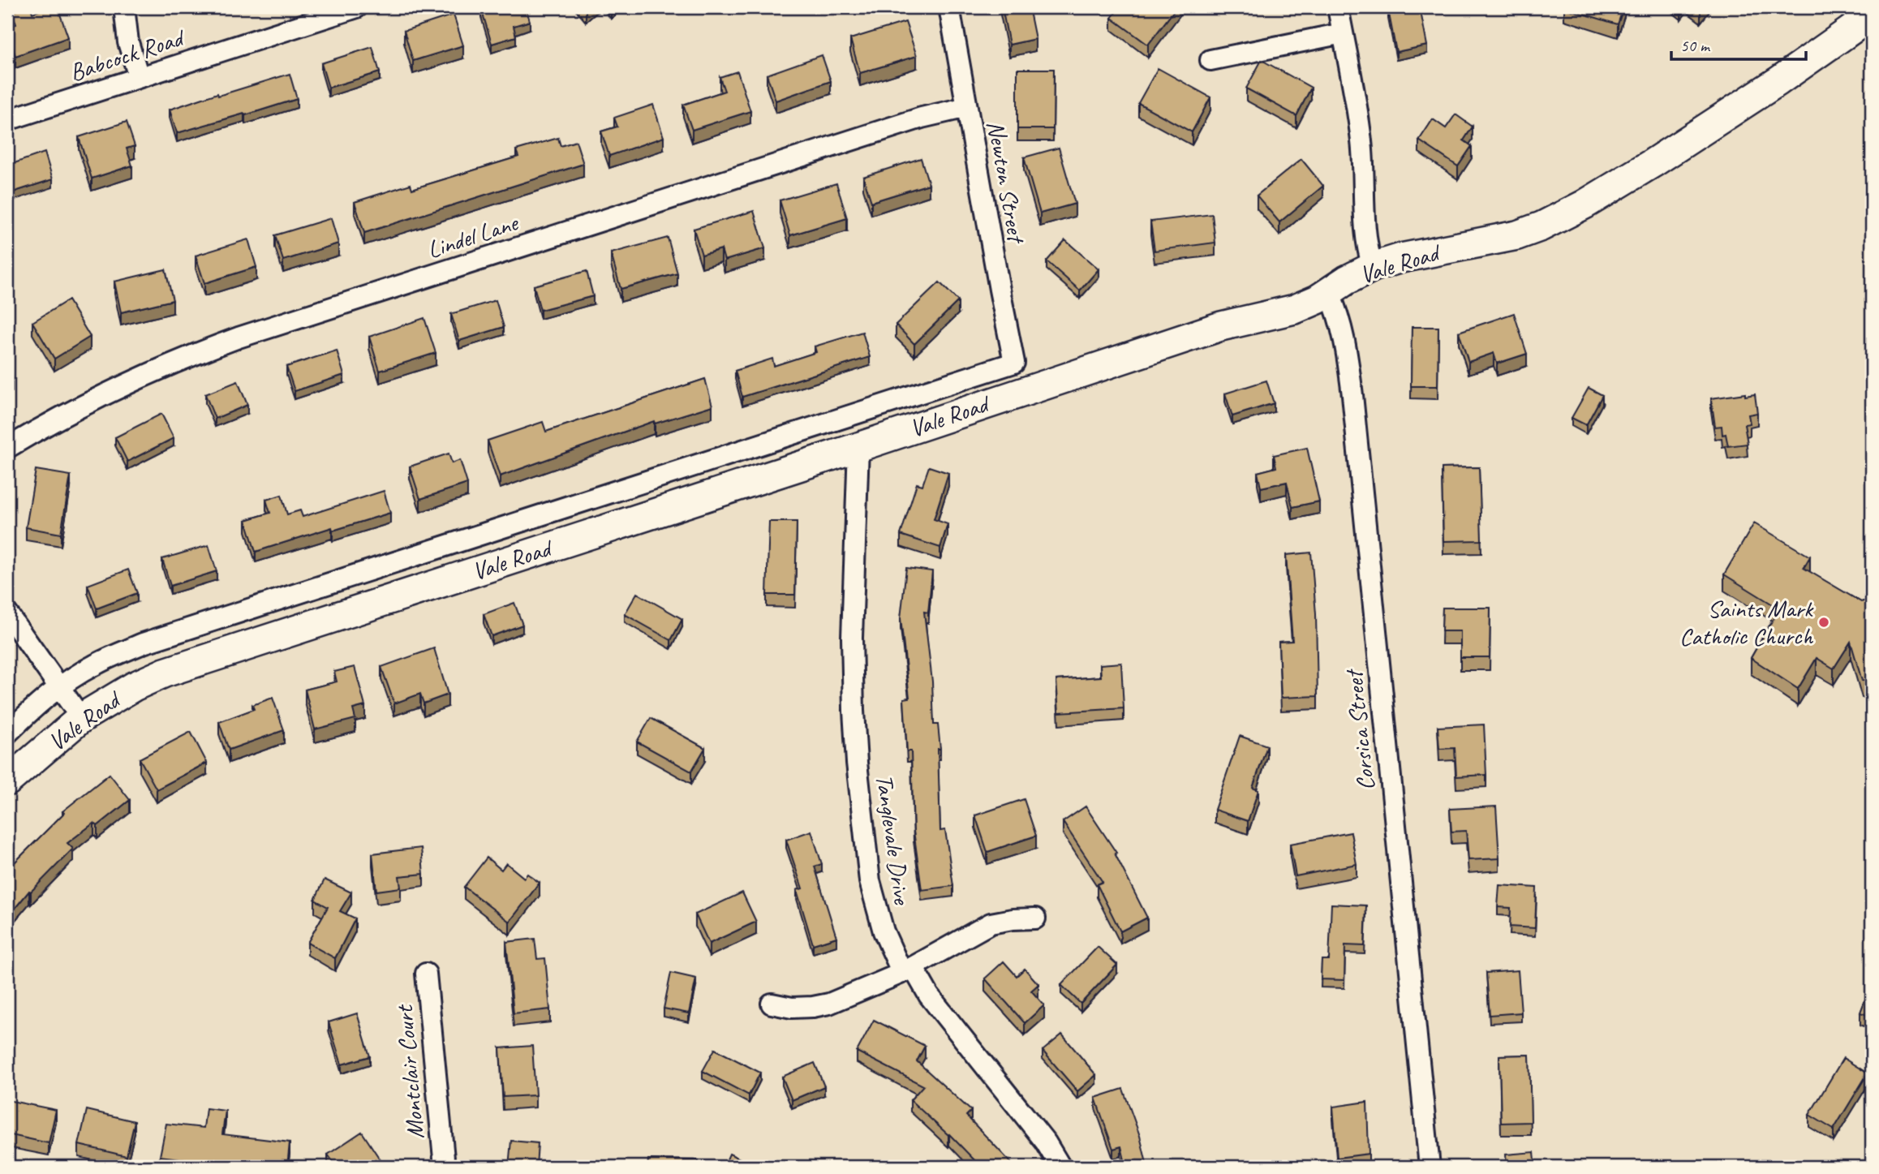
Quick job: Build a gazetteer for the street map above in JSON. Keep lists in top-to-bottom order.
{
  "streets": {
    "main road": ["Vale Road"],
    "street": [
      "Babcock Road",
      "Newton Street",
      "Lindel Lane",
      "Corsica Street",
      "Tanglevale Drive",
      "Montclair Court"
    ]
  },
  "crossings": [
    ["Newton Street", "Lindel Lane"],
    ["Newton Street", "Vale Road"],
    ["Vale Road", "Corsica Street"],
    ["Vale Road", "Tanglevale Drive"]
  ],
  "places": ["Saints Mark Catholic Church"],
  "scale_bar": "50 m"
}
